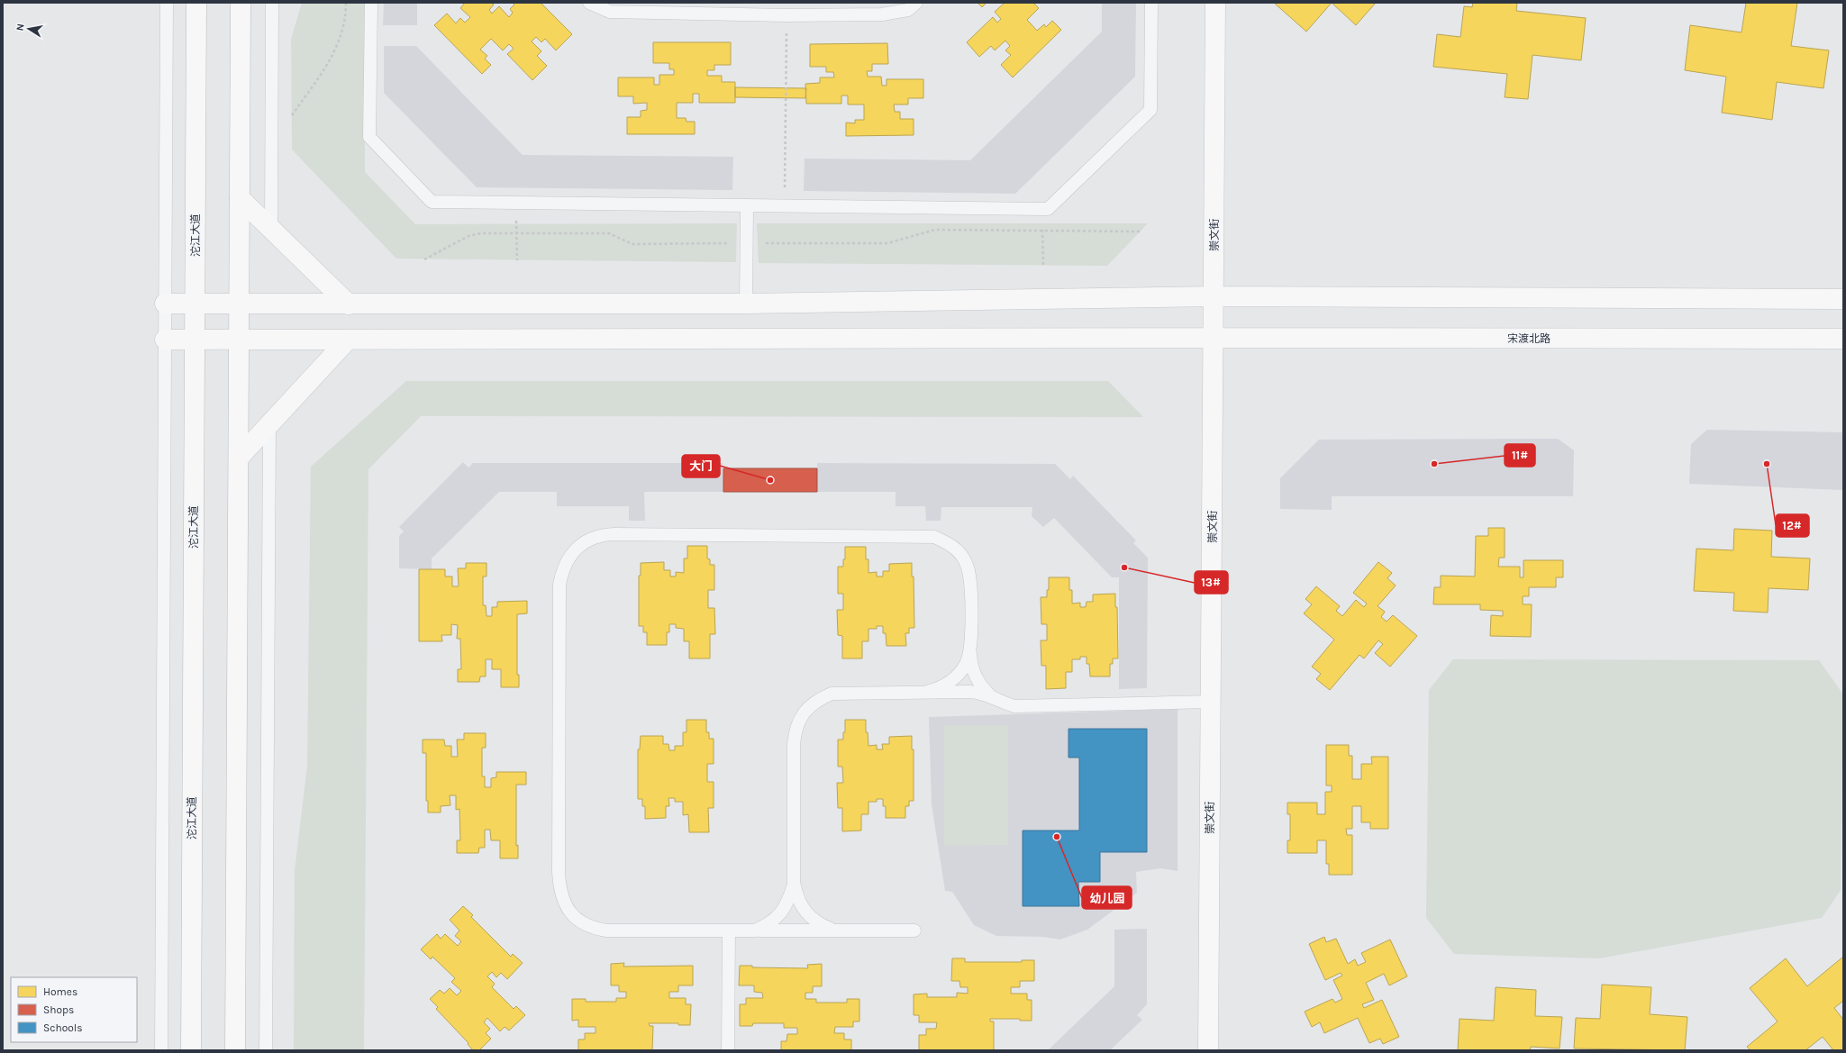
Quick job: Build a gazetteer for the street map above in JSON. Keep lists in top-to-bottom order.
{
  "streets": {
    "main road": ["沱江大道", "崇文街", "宋渡北路"]
  },
  "crossings": [
    ["沱江大道", "宋渡北路"],
    ["崇文街", "宋渡北路"]
  ],
  "places": [
    "11#",
    "12#",
    "大门",
    "13#",
    "幼儿园"
  ],
  "legend": ["Homes", "Shops", "Schools"],
  "north": "left"
}
